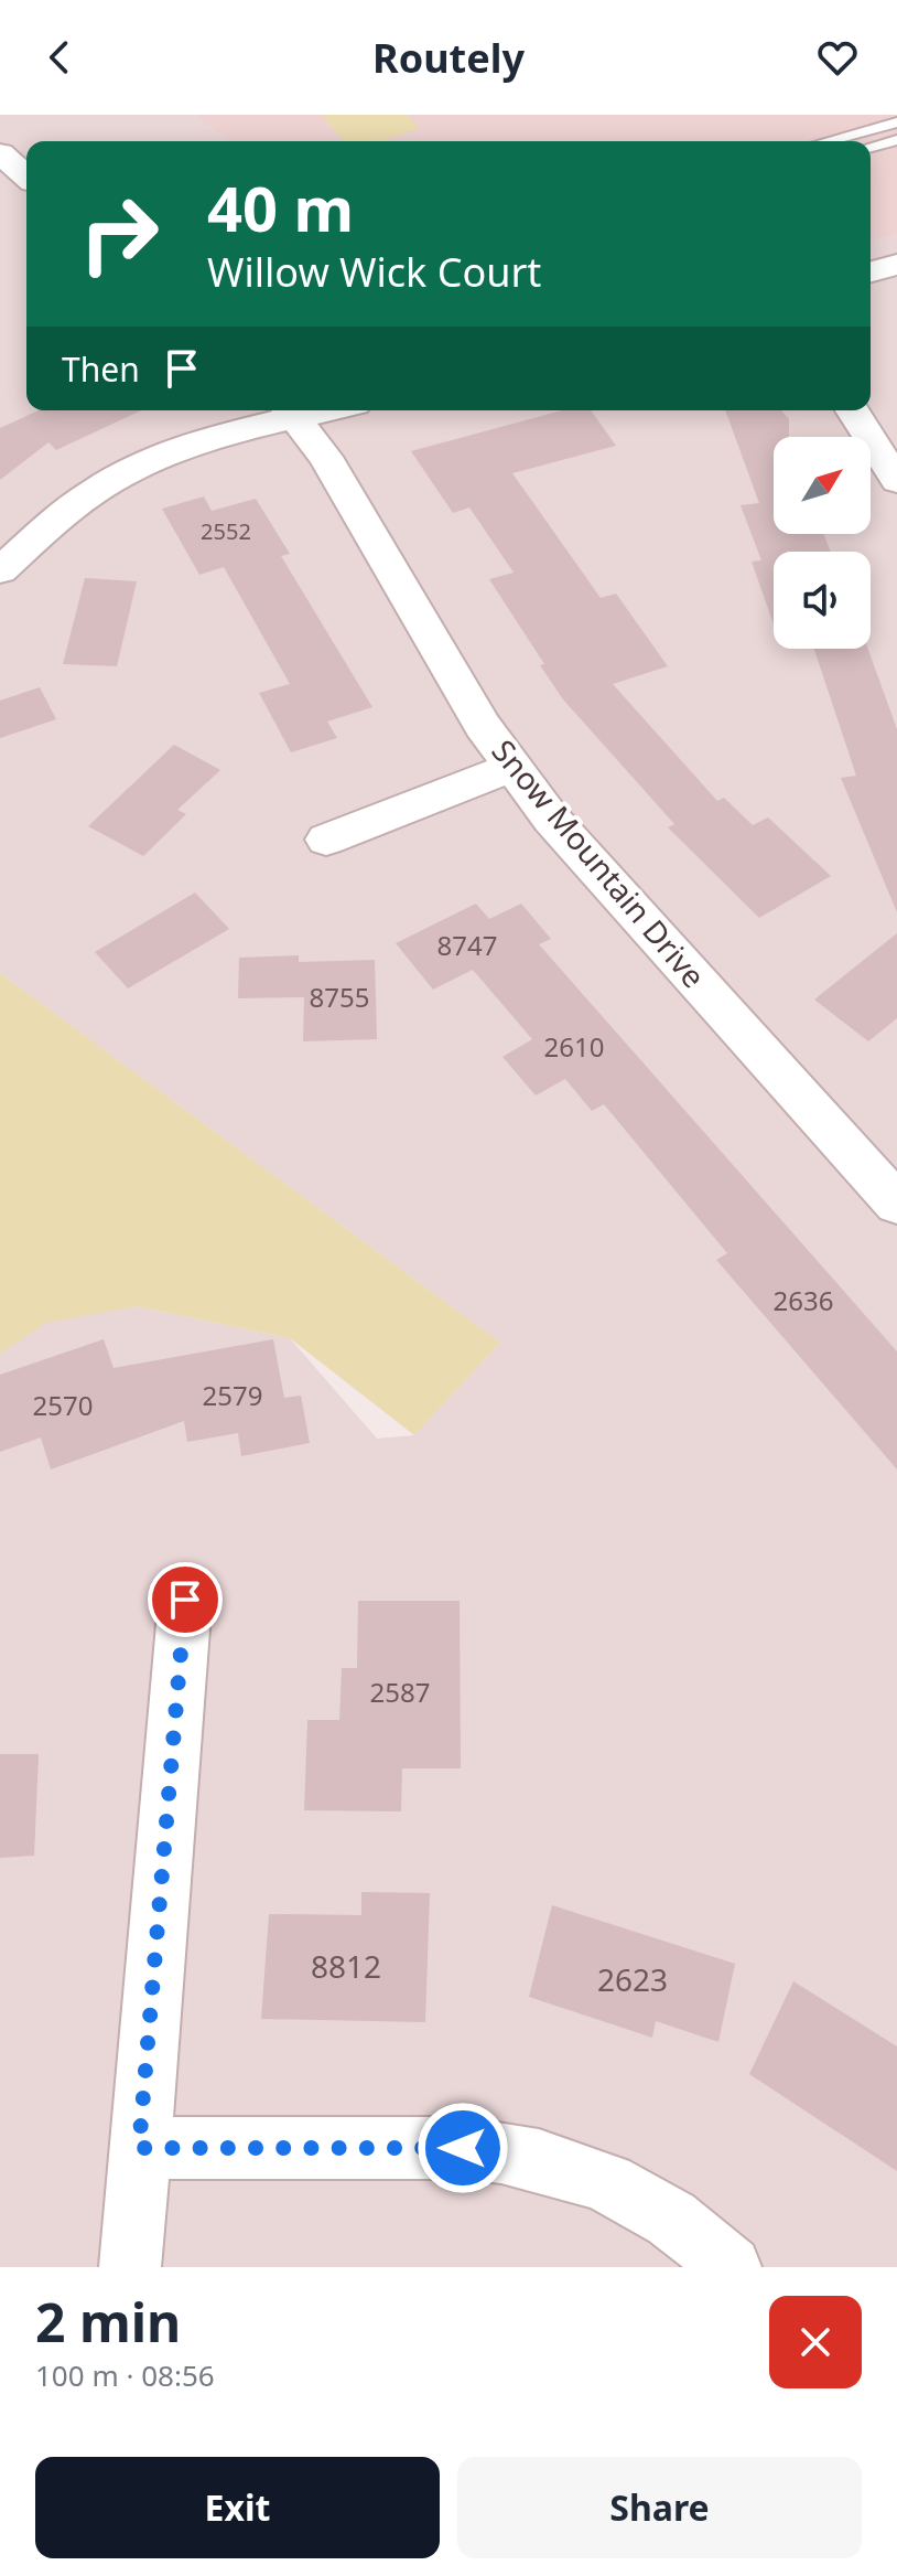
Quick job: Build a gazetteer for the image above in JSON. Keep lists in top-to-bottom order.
{
  "streets": {
    "street": ["Snow Mountain Drive"]
  },
  "house_numbers": [
    "2552",
    "8747",
    "8755",
    "2610",
    "2636",
    "2579",
    "2570",
    "2587",
    "8812",
    "2623"
  ],
  "north": "top right",
  "page": {
    "header": "Routely",
    "turn": ["40 m", "Willow Wick Court"],
    "then": "Then",
    "heading": ["2 min", "100 m · 08:56"],
    "buttons": ["Exit", "Share"]
  }
}
